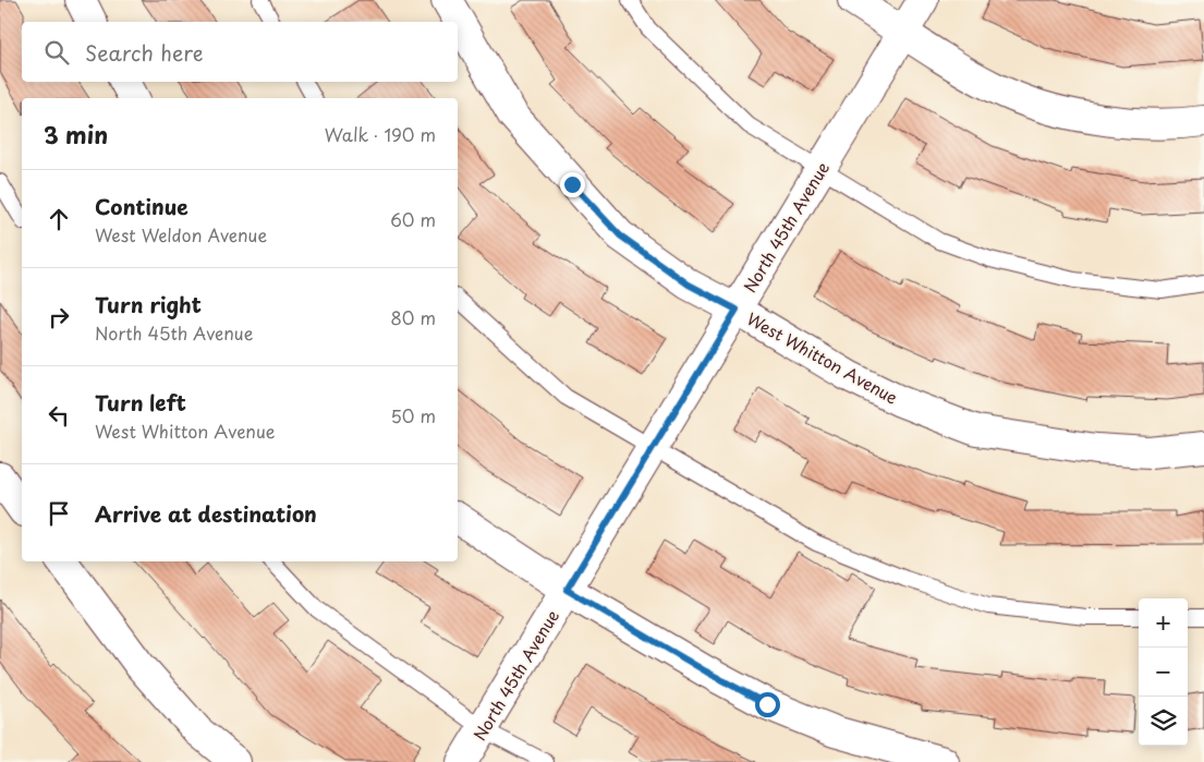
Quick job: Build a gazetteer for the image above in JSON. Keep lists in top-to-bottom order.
{
  "streets": {
    "street": ["North 45th Avenue", "West Whitton Avenue"]
  },
  "crossings": [
    ["North 45th Avenue", "West Whitton Avenue"]
  ],
  "page": {
    "search": "Search here",
    "heading": ["3 min", "Walk · 190 m"],
    "list": [
      ["Continue", "West Weldon Avenue", "60 m"],
      ["Turn right", "North 45th Avenue", "80 m"],
      ["Turn left", "West Whitton Avenue", "50 m"],
      "Arrive at destination"
    ],
    "map_buttons": ["+", "−"]
  }
}
